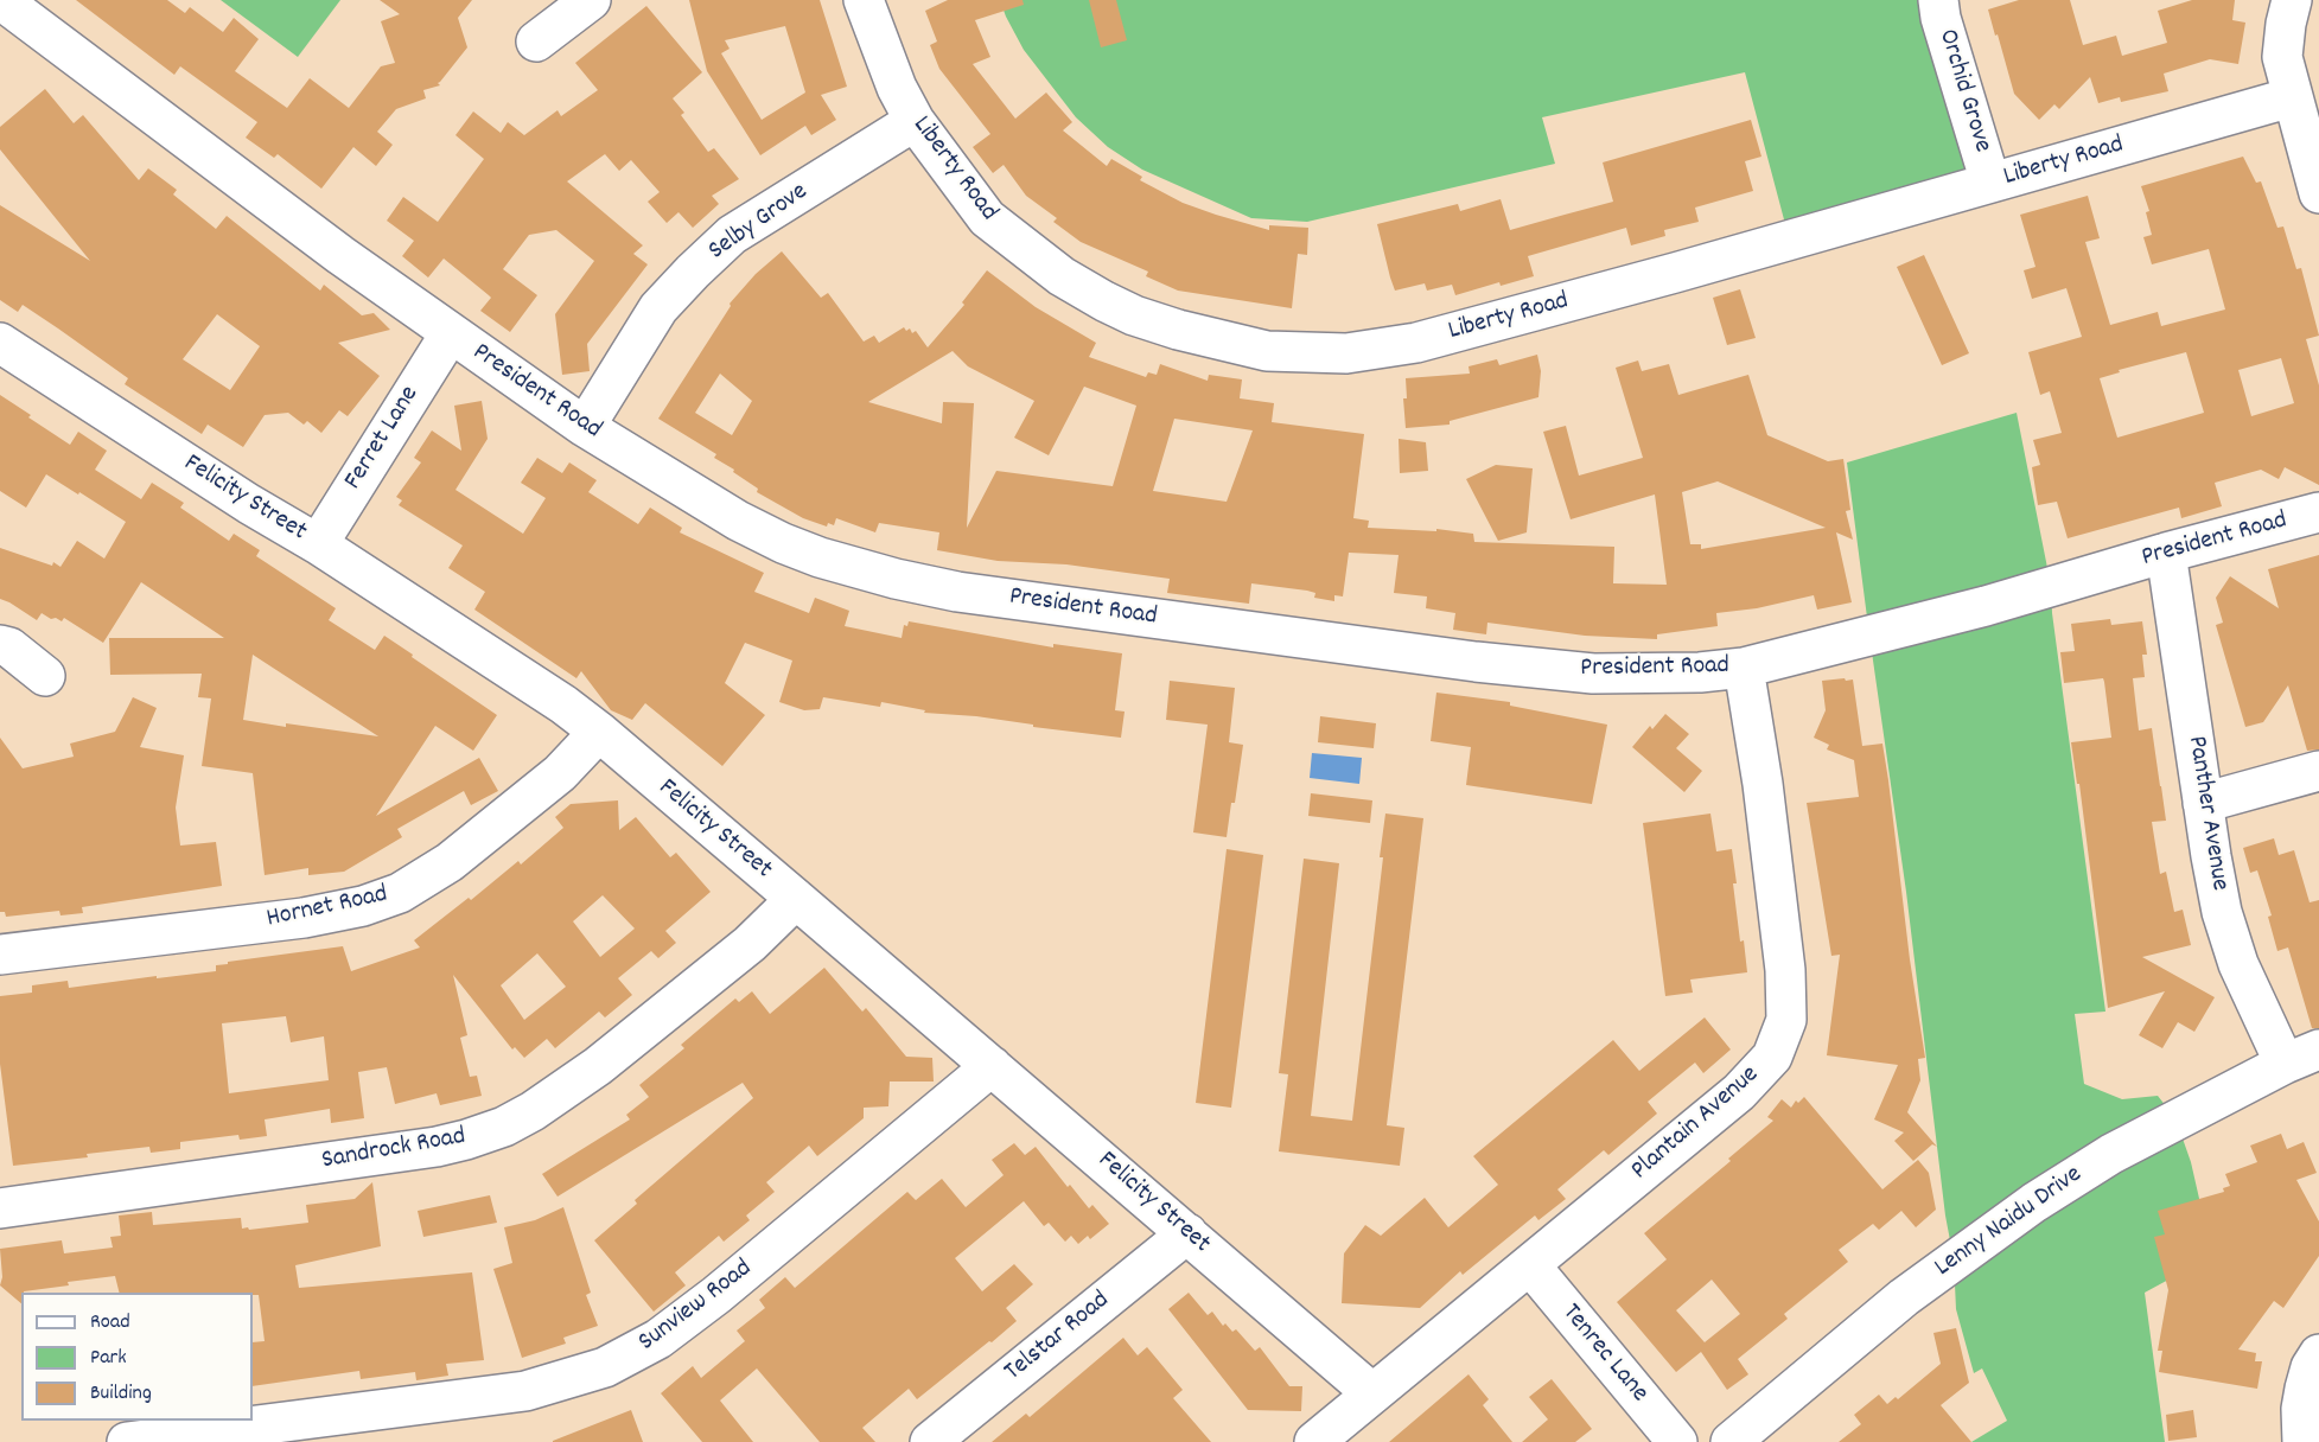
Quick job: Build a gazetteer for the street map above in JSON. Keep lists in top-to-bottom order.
{
  "streets": {
    "street": [
      "Orchid Grove",
      "Liberty Road",
      "Selby Grove",
      "President Road",
      "Ferret Lane",
      "Felicity Street",
      "Panther Avenue",
      "Hornet Road",
      "Plantain Avenue",
      "Sandrock Road",
      "Lenny Naidu Drive",
      "Sunview Road",
      "Telstar Road",
      "Tenrec Lane"
    ]
  },
  "crossings": [
    ["Orchid Grove", "Liberty Road"],
    ["Liberty Road", "Selby Grove"],
    ["Selby Grove", "President Road"],
    ["President Road", "Ferret Lane"],
    ["President Road", "Panther Avenue"],
    ["President Road", "Plantain Avenue"],
    ["Ferret Lane", "Felicity Street"],
    ["Felicity Street", "Hornet Road"],
    ["Felicity Street", "Plantain Avenue"],
    ["Felicity Street", "Sandrock Road"],
    ["Felicity Street", "Sunview Road"],
    ["Felicity Street", "Telstar Road"],
    ["Panther Avenue", "Lenny Naidu Drive"],
    ["Plantain Avenue", "Tenrec Lane"]
  ],
  "legend": ["Road", "Park", "Building"]
}
